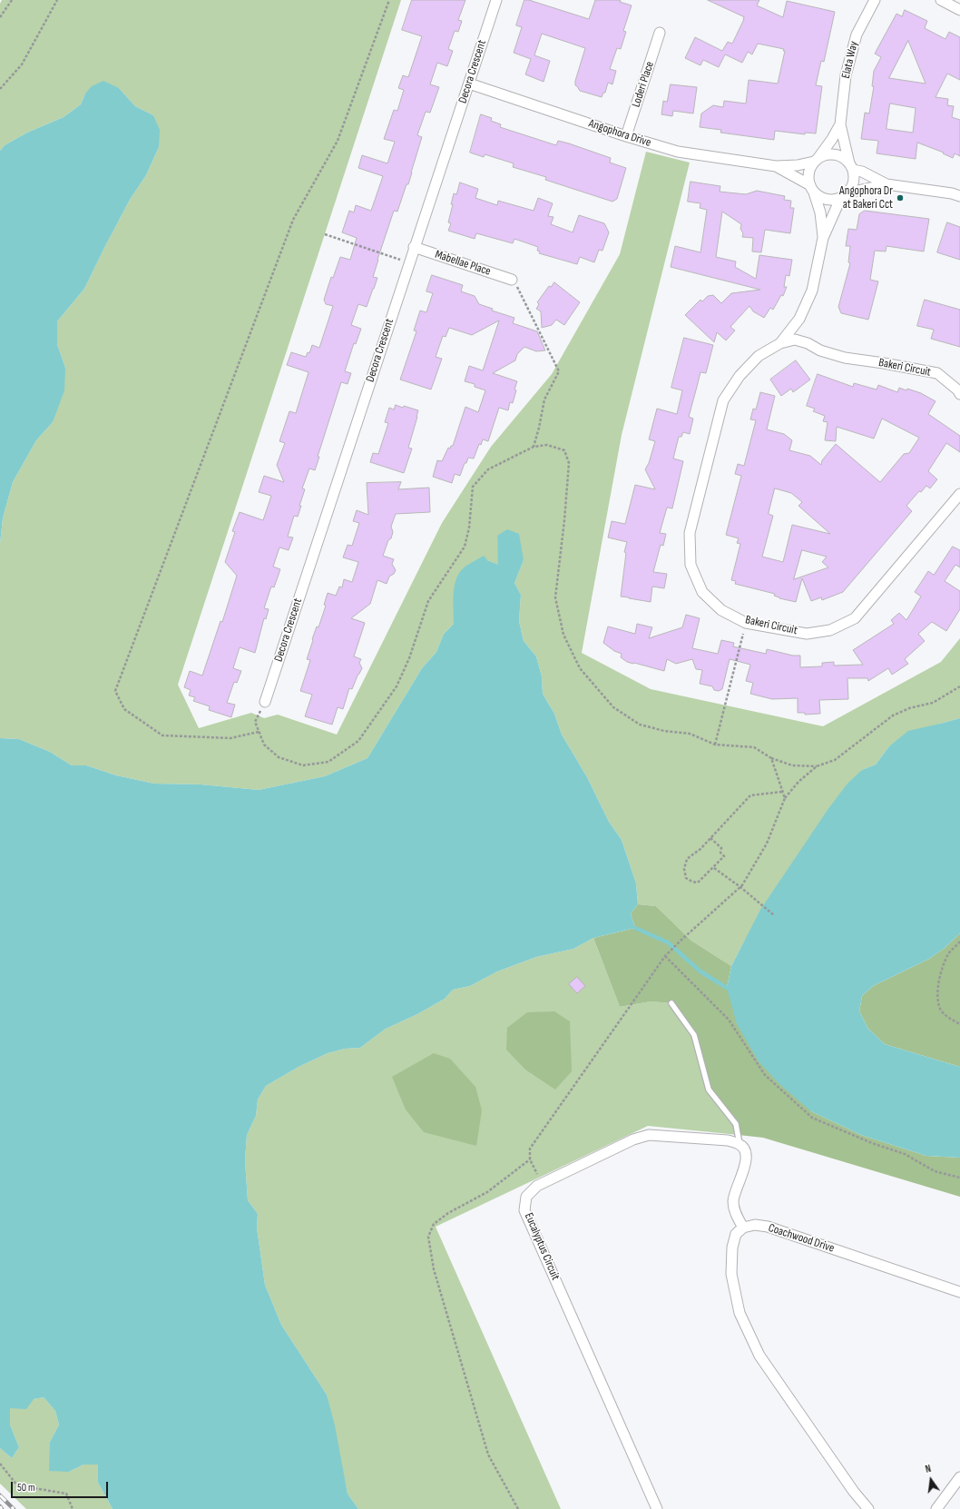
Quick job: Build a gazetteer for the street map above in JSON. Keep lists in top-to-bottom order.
{
  "streets": {
    "street": [
      "Elata Way",
      "Decora Crescent",
      "Loderi Place",
      "Angophora Drive",
      "Mabellae Place",
      "Bakeri Circuit",
      "Coachwood Drive",
      "Eucalyptus Circuit"
    ]
  },
  "crossings": [
    ["Elata Way", "Angophora Drive"],
    ["Elata Way", "Bakeri Circuit"],
    ["Decora Crescent", "Angophora Drive"],
    ["Decora Crescent", "Mabellae Place"],
    ["Loderi Place", "Angophora Drive"],
    ["Angophora Drive", "Bakeri Circuit"]
  ],
  "places": ["Angophora Dr at Bakeri Cct"],
  "scale_bar": "50 m",
  "north": "top"
}
